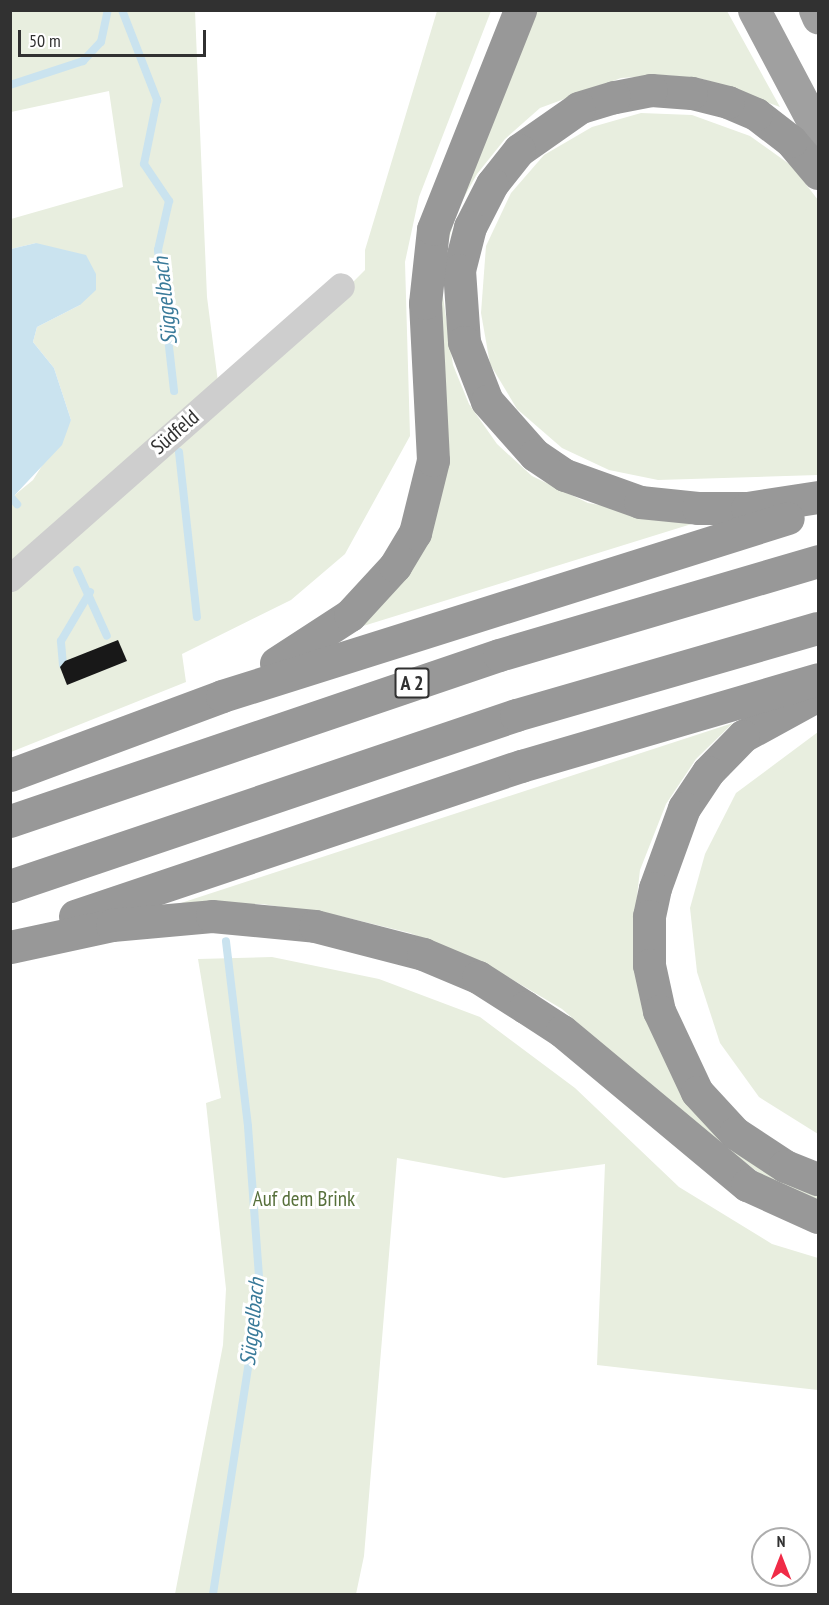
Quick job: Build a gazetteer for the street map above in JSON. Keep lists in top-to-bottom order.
{
  "streets": {
    "highway": ["A 2"],
    "street": ["Südfeld"]
  },
  "water": ["Süggelbach"],
  "parks": ["Auf dem Brink"],
  "scale_bar": "50 m",
  "north": "top"
}
